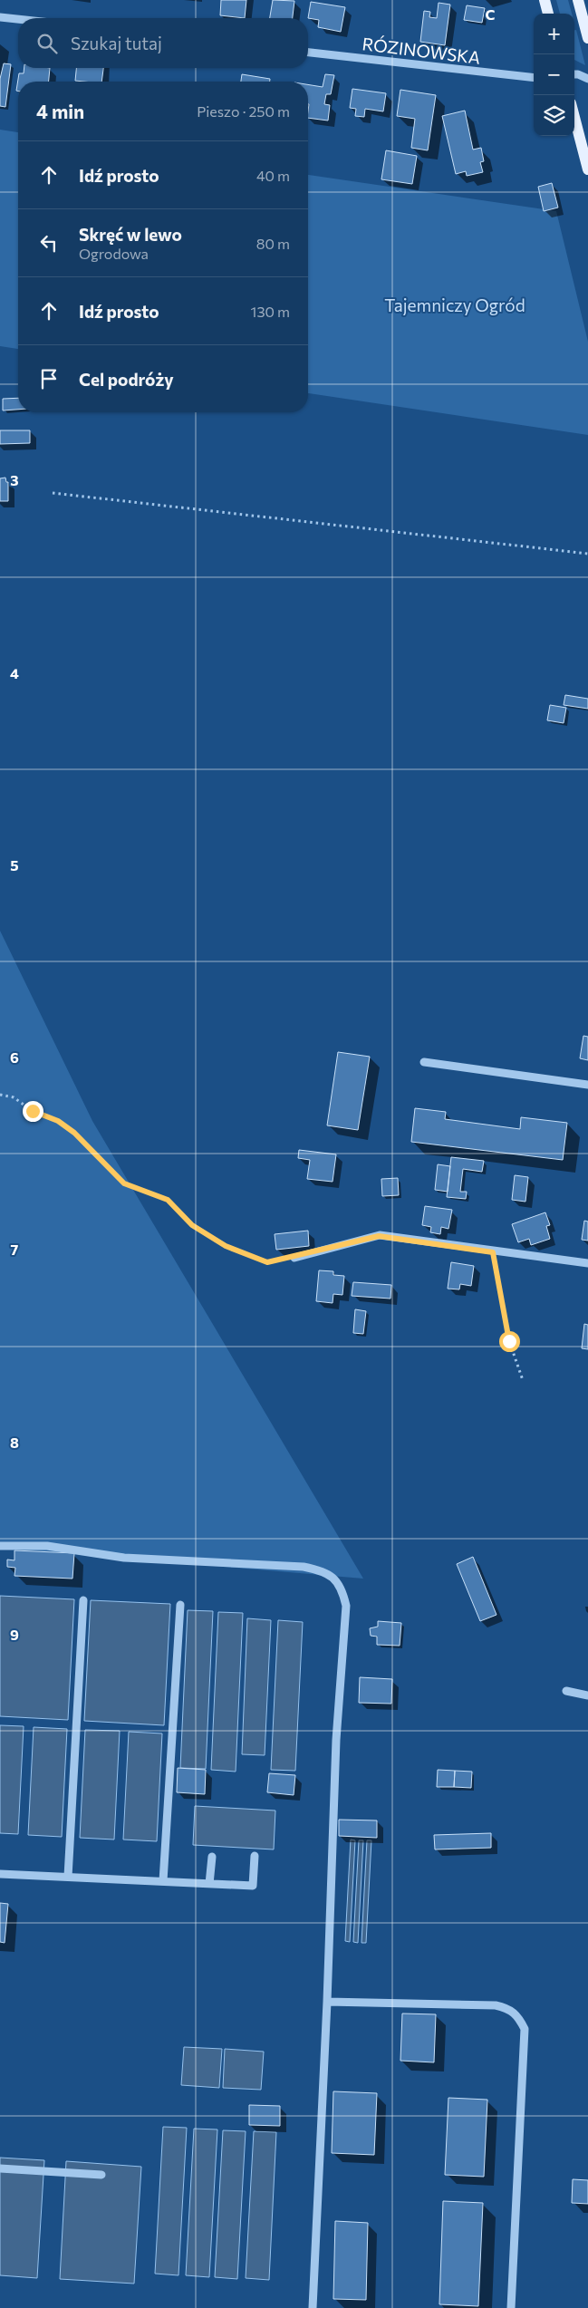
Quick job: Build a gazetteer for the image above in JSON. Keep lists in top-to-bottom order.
{
  "streets": {
    "street": ["RÓZINOWSKA"]
  },
  "parks": ["Tajemniczy Ogród"],
  "page": {
    "map_buttons": ["+", "−"],
    "search": "Szukaj tutaj",
    "heading": ["4 min", "Pieszo · 250 m"],
    "list": [
      ["Idź prosto", "40 m"],
      ["Skręć w lewo", "Ogrodowa", "80 m"],
      ["Idź prosto", "130 m"],
      "Cel podróży"
    ]
  },
  "grid": {
    "columns": ["C"],
    "rows": [
      "3",
      "4",
      "5",
      "6",
      "7",
      "8",
      "9"
    ]
  }
}
